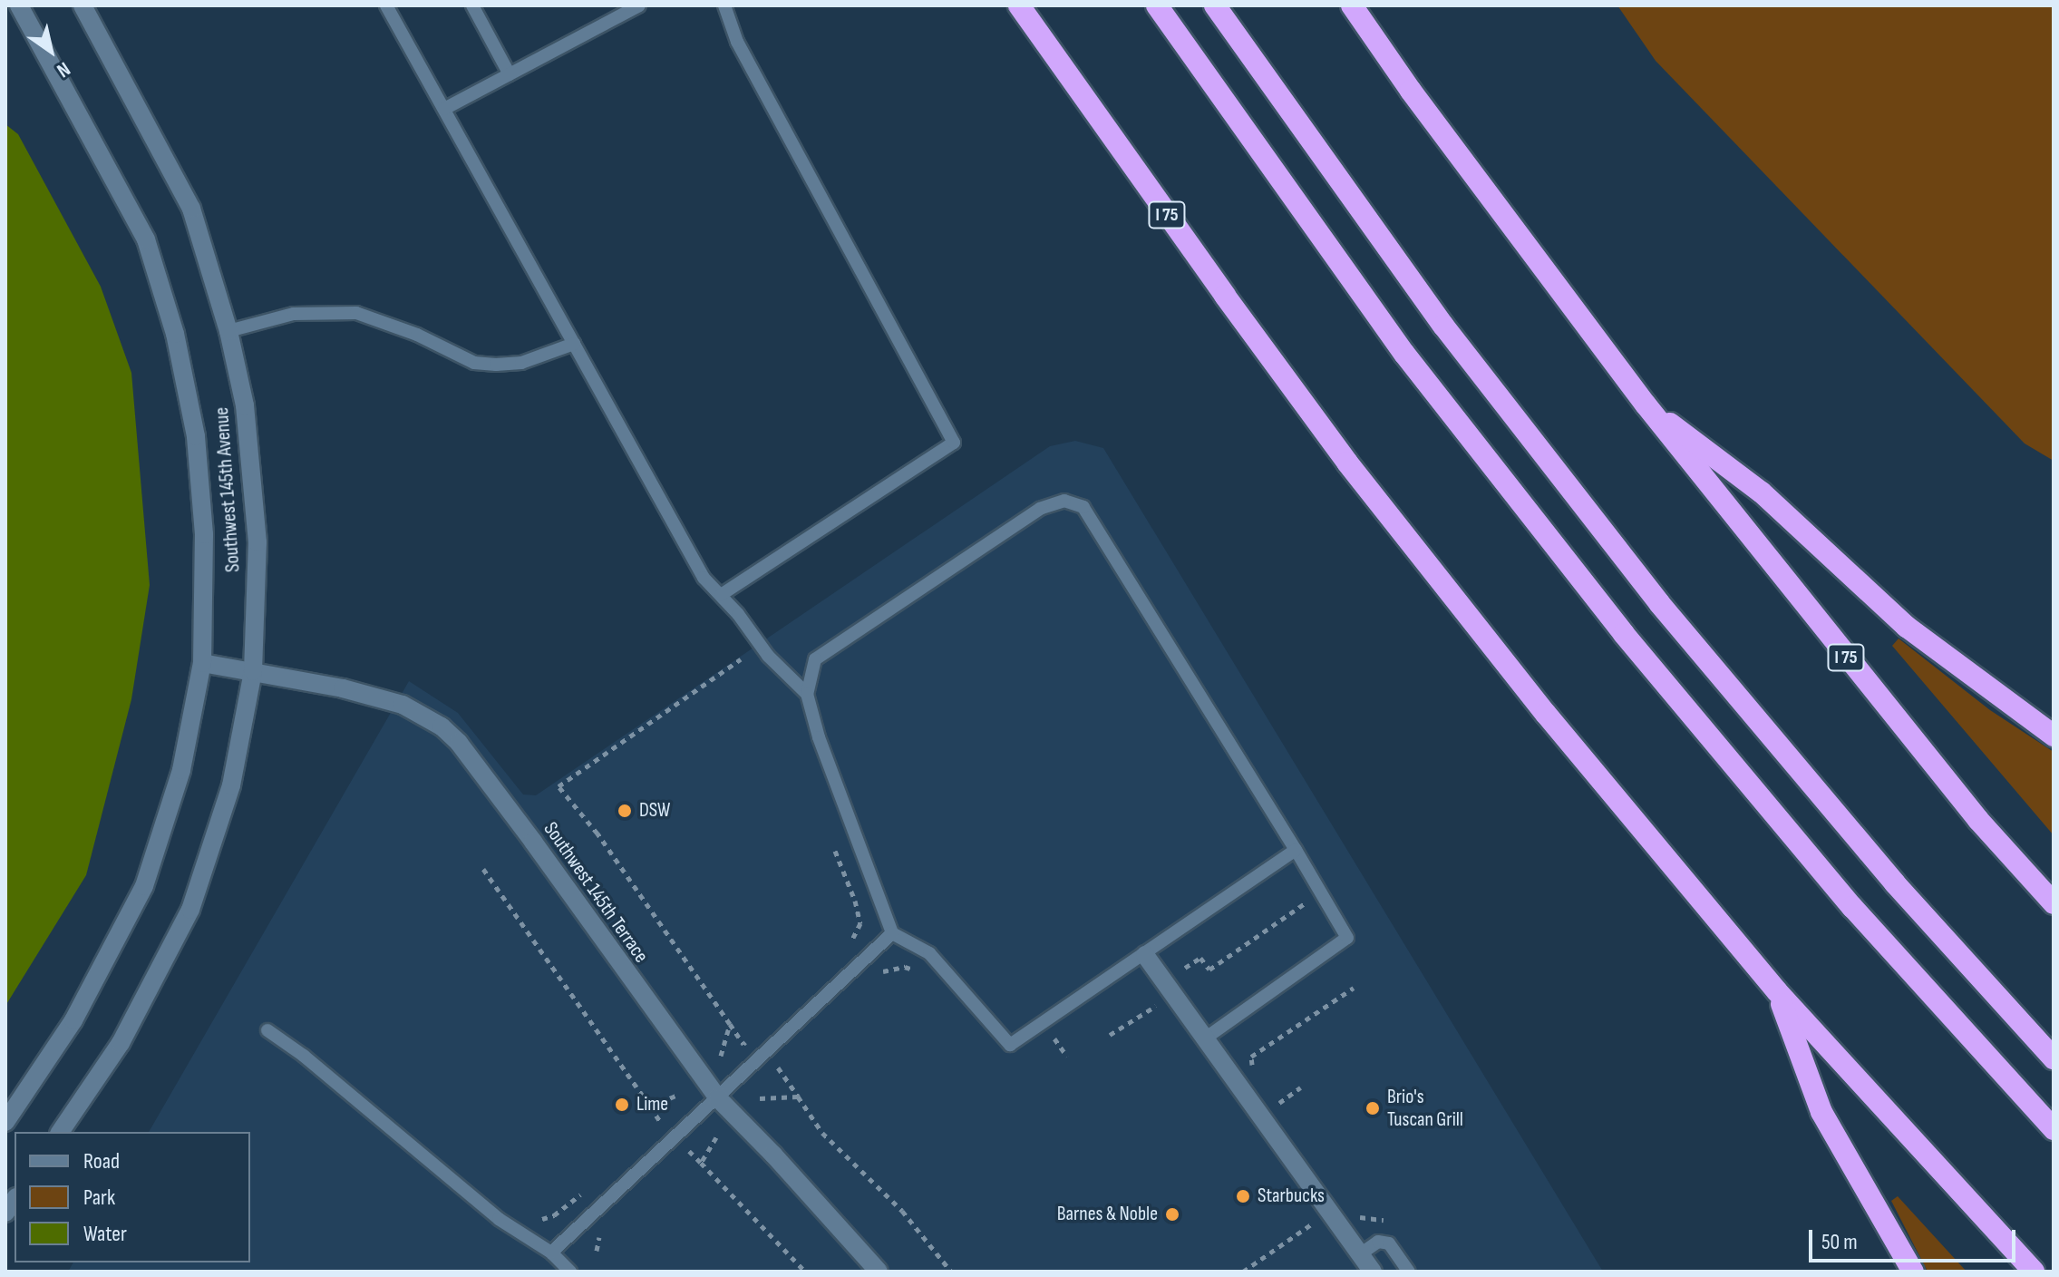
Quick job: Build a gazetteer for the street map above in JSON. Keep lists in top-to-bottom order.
{
  "streets": {
    "highway": ["I 75"],
    "street": ["Southwest 145th Avenue", "Southwest 145th Terrace"]
  },
  "crossings": [
    ["Southwest 145th Avenue", "Southwest 145th Terrace"]
  ],
  "places": [
    "DSW",
    "Lime",
    "Brio's Tuscan Grill",
    "Starbucks",
    "Barnes & Noble"
  ],
  "legend": ["Road", "Park", "Water"],
  "scale_bar": "50 m",
  "north": "bottom right"
}
